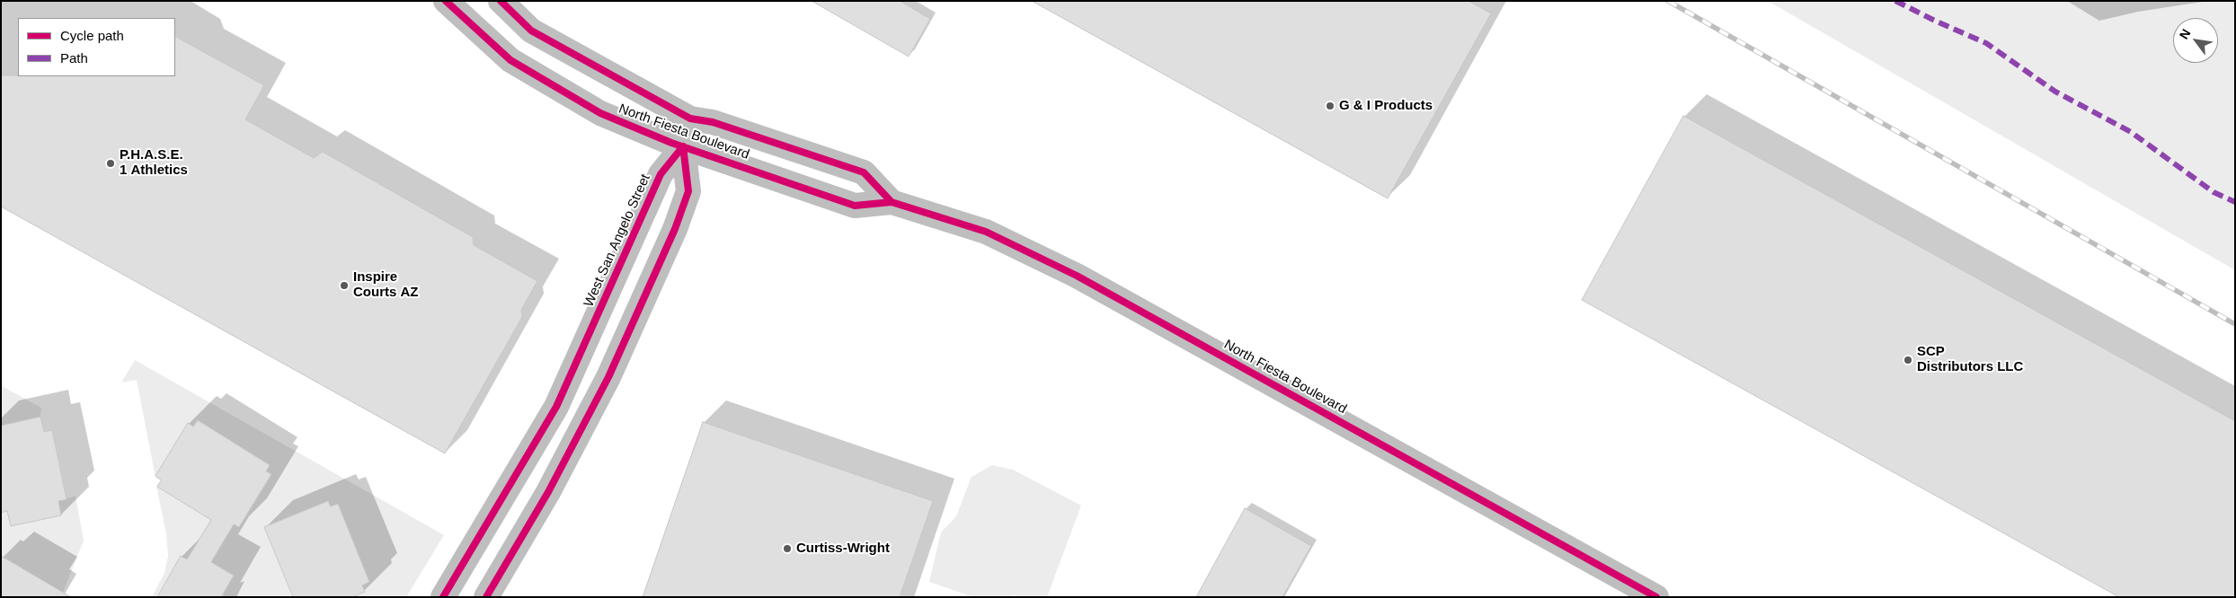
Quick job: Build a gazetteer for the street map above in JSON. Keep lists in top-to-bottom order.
{
  "streets": {
    "street": ["North Fiesta Boulevard", "West San Angelo Street"]
  },
  "crossings": [
    ["North Fiesta Boulevard", "West San Angelo Street"]
  ],
  "places": [
    "G & I Products",
    "P.H.A.S.E. 1 Athletics",
    "Inspire Courts AZ",
    "SCP Distributors LLC",
    "Curtiss-Wright"
  ],
  "legend": ["Cycle path", "Path"],
  "north": "top left"
}
